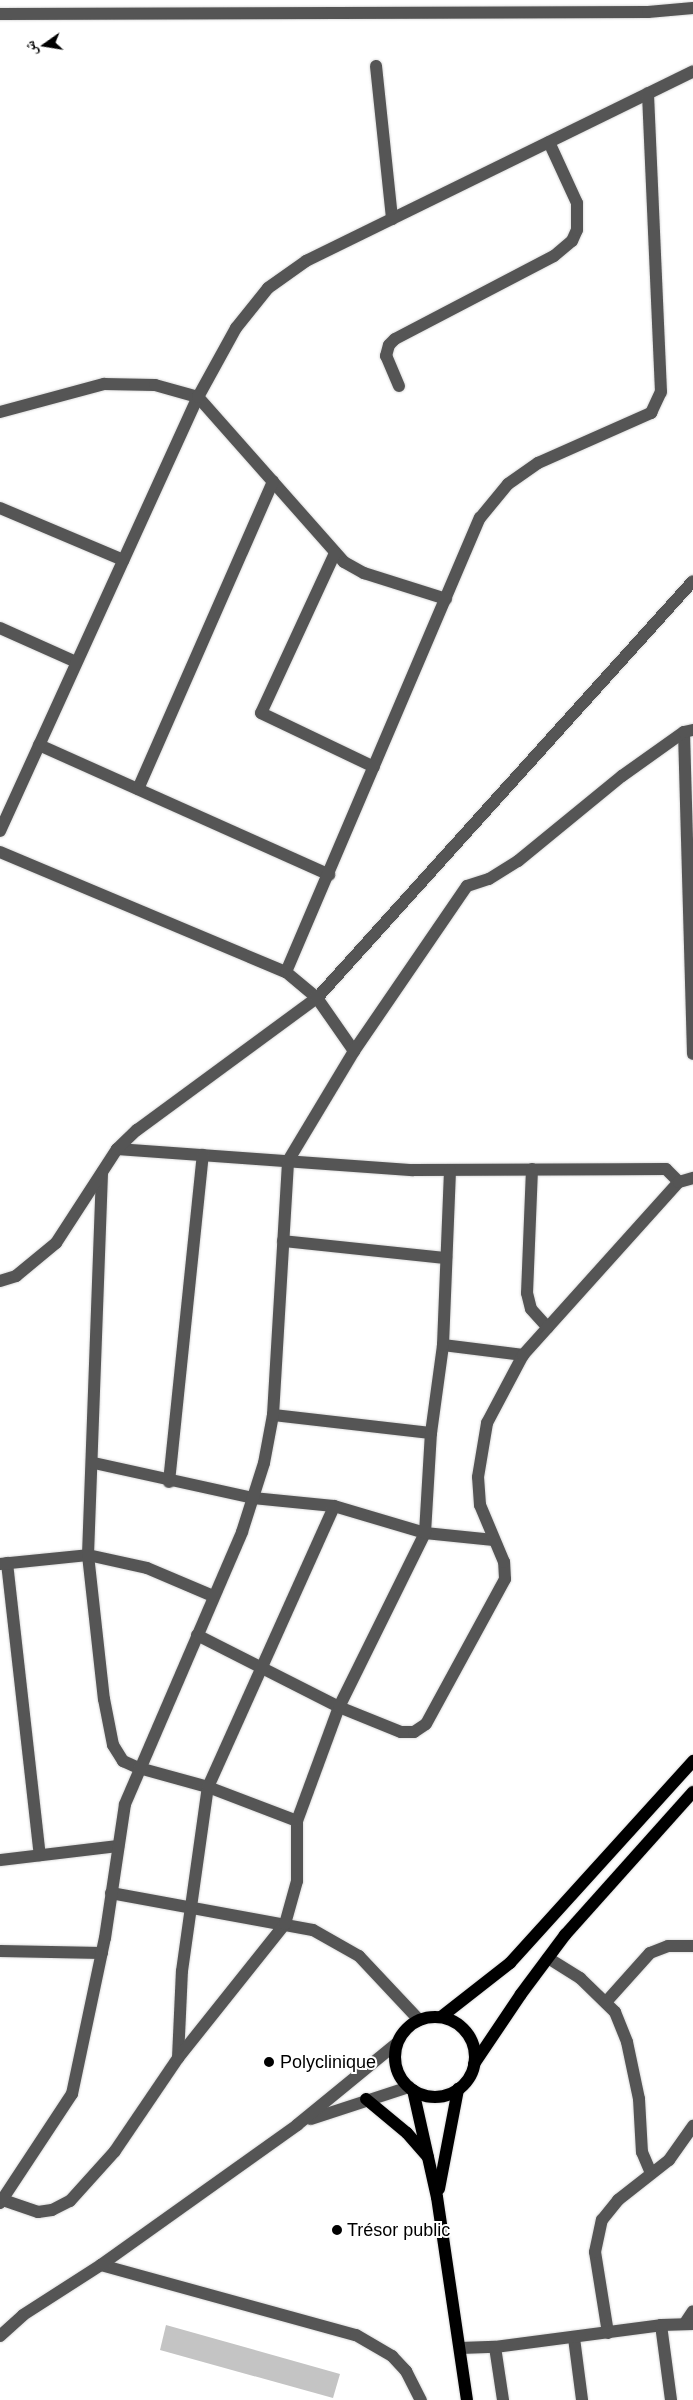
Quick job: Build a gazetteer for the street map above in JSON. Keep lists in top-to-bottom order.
{
  "places": ["Polyclinique", "Trésor public"],
  "north": "left"
}
